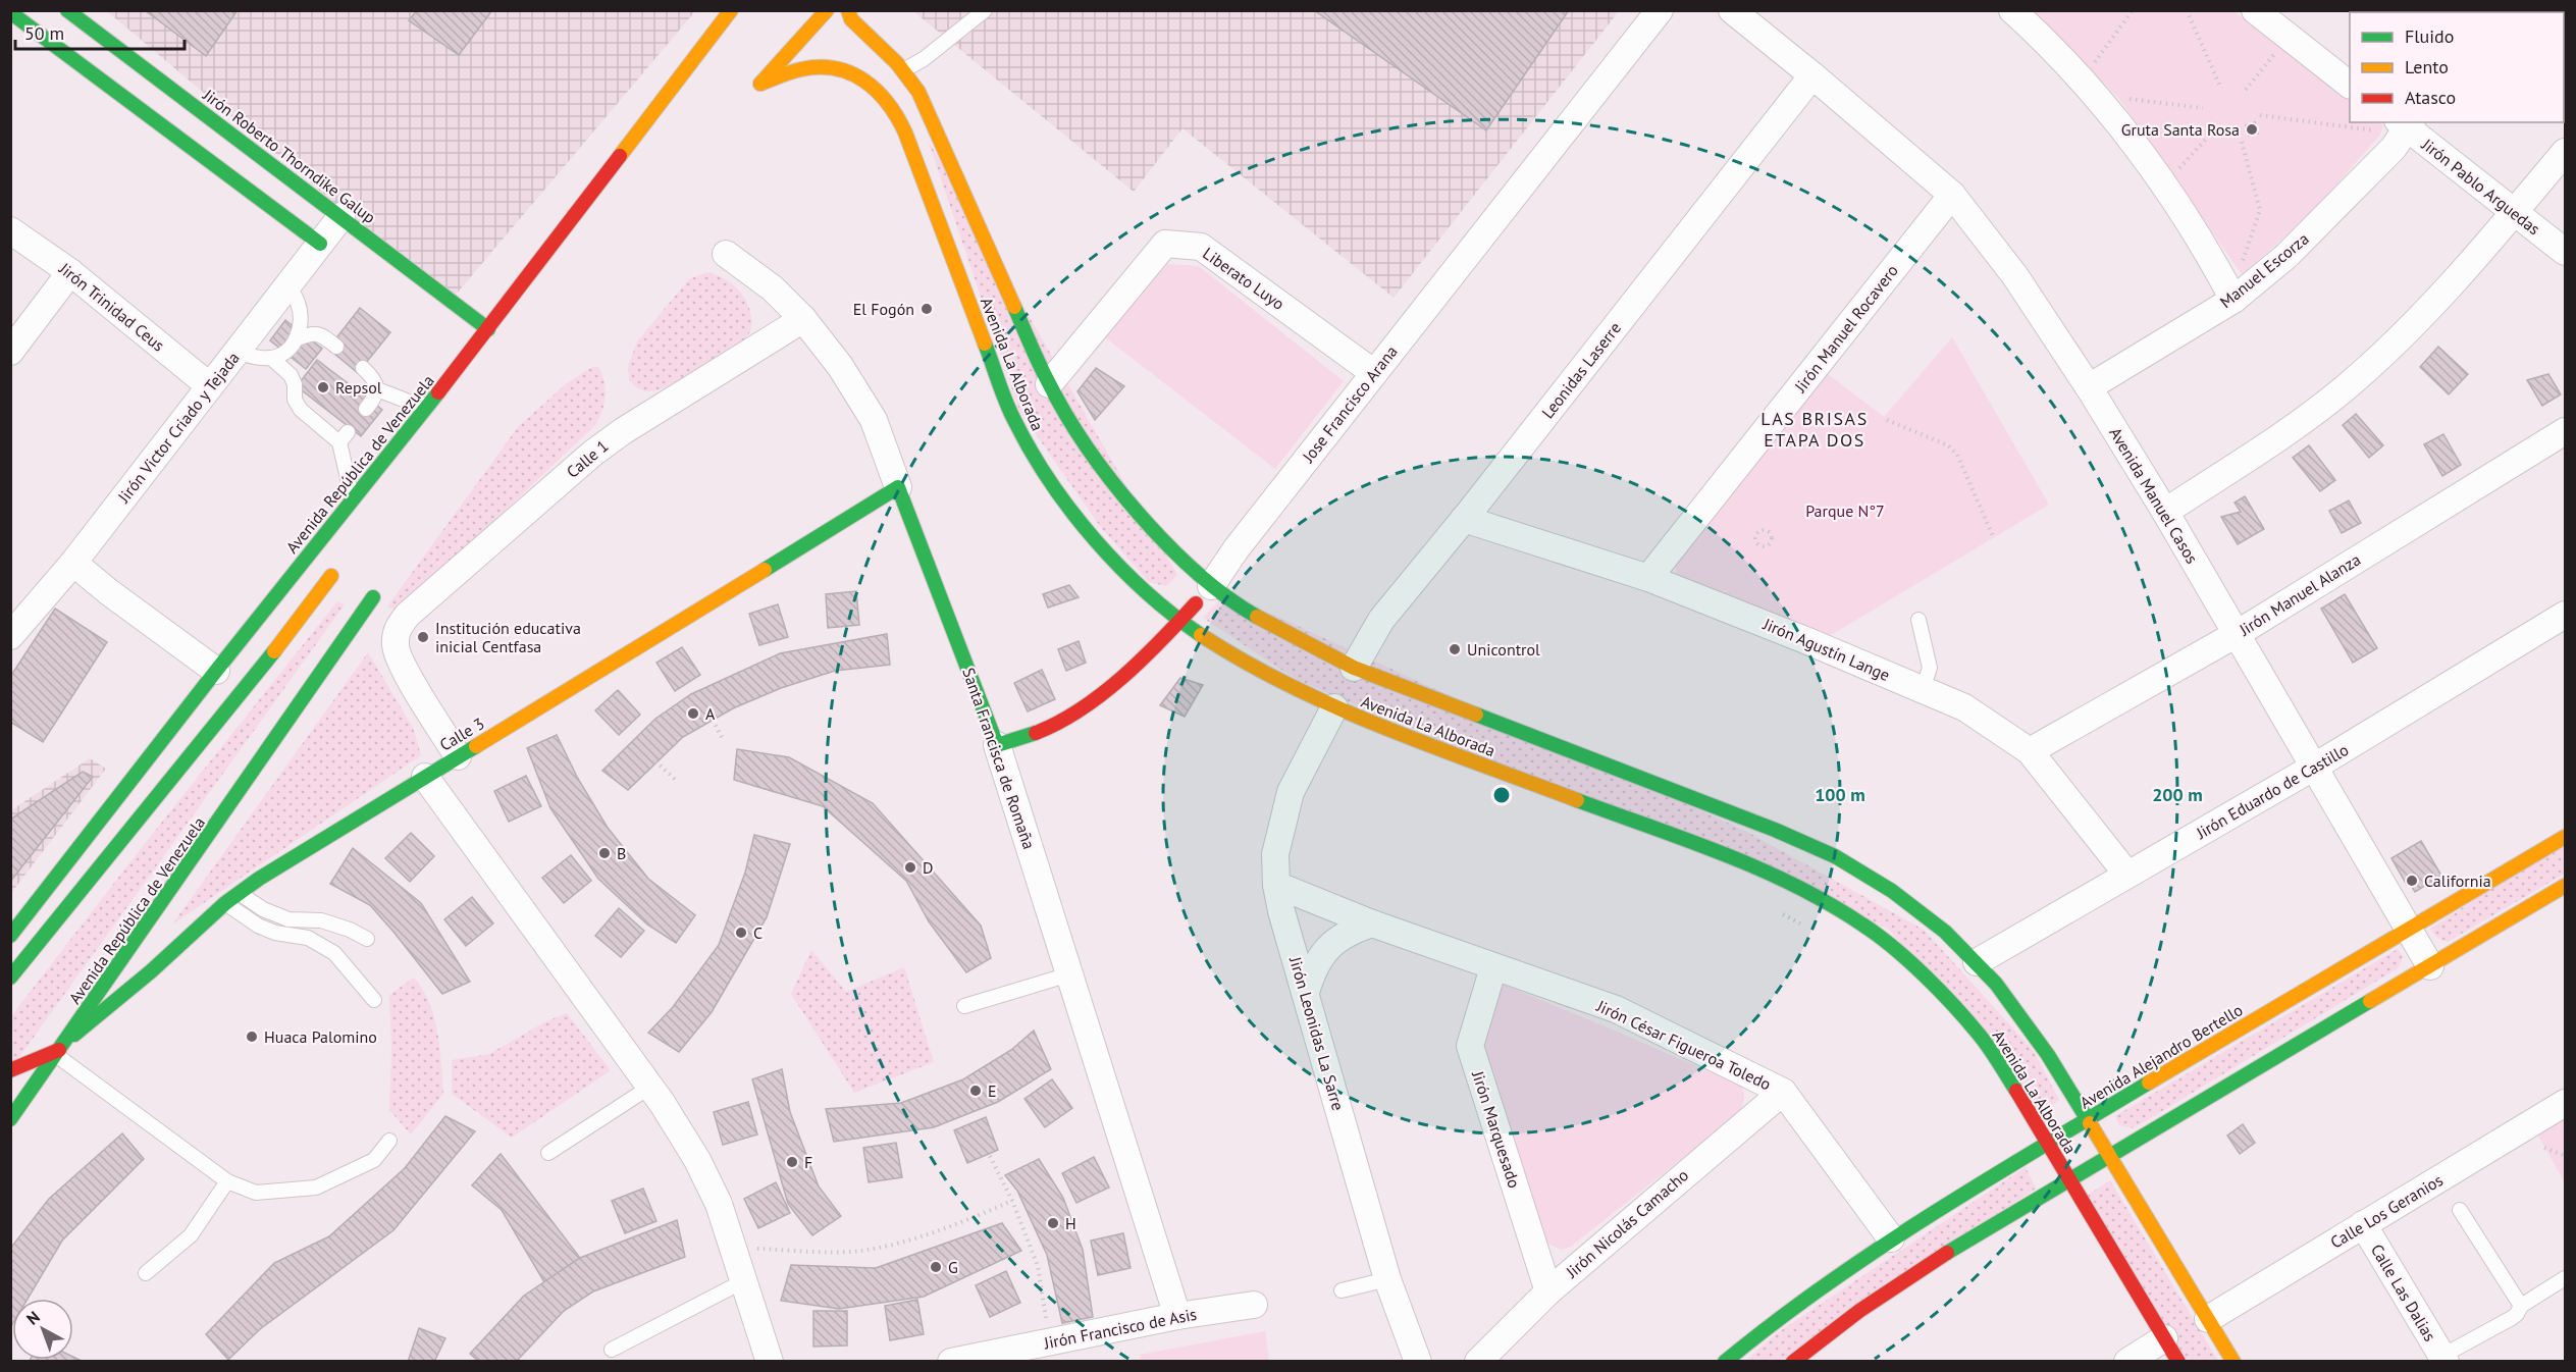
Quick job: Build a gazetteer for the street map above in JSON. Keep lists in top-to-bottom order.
{
  "streets": {
    "main road": [
      "Jirón Roberto Thorndike Galup",
      "Avenida La Alborada",
      "Jose Francisco Arana",
      "Avenida República de Venezuela",
      "Calle 3",
      "Santa Francisca de Romaña",
      "Avenida Alejandro Bertello"
    ],
    "street": [
      "Jirón Pablo Arguedas",
      "Manuel Escorza",
      "Liberato Luyo",
      "Jirón Trinidad Ceus",
      "Jirón Manuel Rocavero",
      "Leonidas Laserre",
      "Jirón Victor Criado y Tejada",
      "Calle 1",
      "Avenida Manuel Casos",
      "Jirón Manuel Alanza",
      "Jirón Agustín Lange",
      "Jirón Eduardo de Castillo",
      "Jirón Leonidas La Sarre",
      "Jirón César Figueroa Toledo",
      "Jirón Marquesado",
      "Calle Los Geranios",
      "Jirón Nicolás Camacho",
      "Calle Las Dalias",
      "Jirón Francisco de Asis"
    ]
  },
  "crossings": [
    ["Jirón Roberto Thorndike Galup", "Jirón Victor Criado y Tejada"],
    ["Jirón Roberto Thorndike Galup", "Avenida República de Venezuela"],
    ["Jirón Pablo Arguedas", "Manuel Escorza"],
    ["Manuel Escorza", "Avenida Manuel Casos"],
    ["Liberato Luyo", "Avenida La Alborada"],
    ["Liberato Luyo", "Jose Francisco Arana"],
    ["Jirón Trinidad Ceus", "Jirón Victor Criado y Tejada"],
    ["Jirón Manuel Rocavero", "Avenida Manuel Casos"],
    ["Jirón Manuel Rocavero", "Jirón Agustín Lange"],
    ["Avenida La Alborada", "Leonidas Laserre"],
    ["Avenida La Alborada", "Jose Francisco Arana"],
    ["Avenida La Alborada", "Jirón Eduardo de Castillo"],
    ["Avenida La Alborada", "Jirón Leonidas La Sarre"],
    ["Avenida La Alborada", "Avenida Alejandro Bertello"],
    ["Avenida La Alborada", "Calle Los Geranios"],
    ["Leonidas Laserre", "Avenida Manuel Casos"],
    ["Leonidas Laserre", "Jirón Agustín Lange"],
    ["Jose Francisco Arana", "Santa Francisca de Romaña"],
    ["Calle 1", "Calle 3"],
    ["Calle 1", "Santa Francisca de Romaña"],
    ["Avenida República de Venezuela", "Calle 3"],
    ["Avenida Manuel Casos", "Jirón Manuel Alanza"],
    ["Avenida Manuel Casos", "Jirón Eduardo de Castillo"],
    ["Avenida Manuel Casos", "Avenida Alejandro Bertello"],
    ["Jirón Manuel Alanza", "Jirón Agustín Lange"],
    ["Jirón Agustín Lange", "Jirón Eduardo de Castillo"],
    ["Calle 3", "Santa Francisca de Romaña"],
    ["Santa Francisca de Romaña", "Jirón Francisco de Asis"],
    ["Jirón Leonidas La Sarre", "Jirón César Figueroa Toledo"],
    ["Jirón César Figueroa Toledo", "Avenida Alejandro Bertello"],
    ["Jirón César Figueroa Toledo", "Jirón Marquesado"],
    ["Jirón César Figueroa Toledo", "Jirón Nicolás Camacho"],
    ["Jirón Marquesado", "Jirón Nicolás Camacho"],
    ["Calle Los Geranios", "Calle Las Dalias"]
  ],
  "districts": ["LAS BRISAS ETAPA DOS"],
  "parks": ["Parque N°7"],
  "places": [
    "Gruta Santa Rosa",
    "El Fogón",
    "Repsol",
    "Institución educativa inicial Centfasa",
    "Unicontrol",
    "A",
    "B",
    "D",
    "California",
    "C",
    "Huaca Palomino",
    "E",
    "F",
    "H",
    "G"
  ],
  "legend": ["Fluido", "Lento", "Atasco"],
  "scale_bar": "50 m",
  "north": "top left",
  "rings": ["100 m", "200 m"]
}
